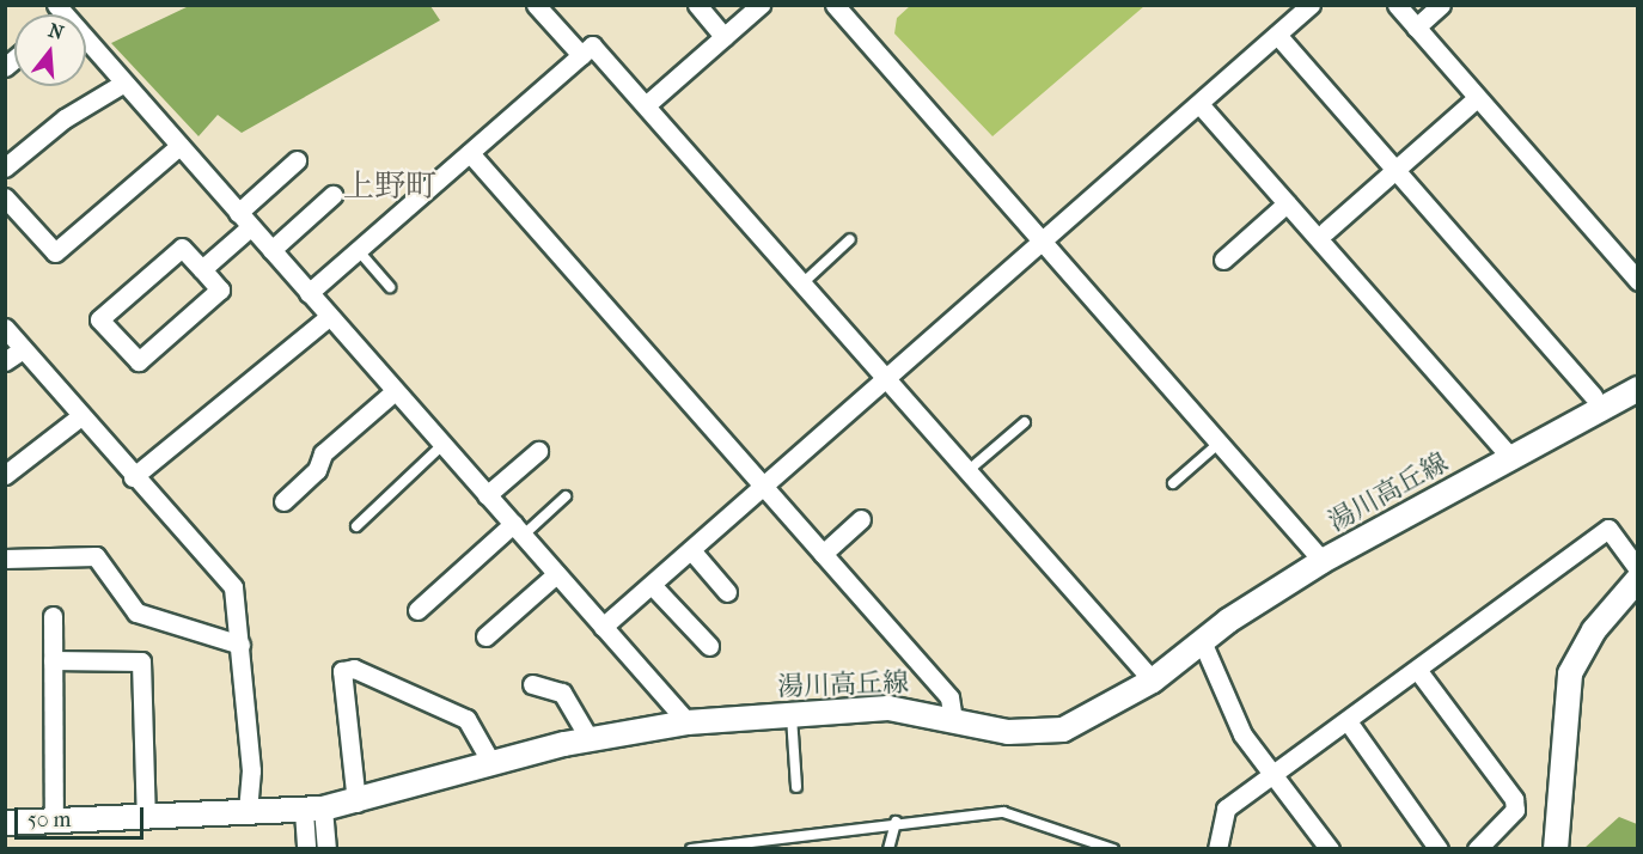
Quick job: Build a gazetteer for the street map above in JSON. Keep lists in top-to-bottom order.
{
  "streets": {
    "street": ["湯川高丘線"]
  },
  "districts": ["上野町"],
  "scale_bar": "50 m",
  "north": "top"
}
